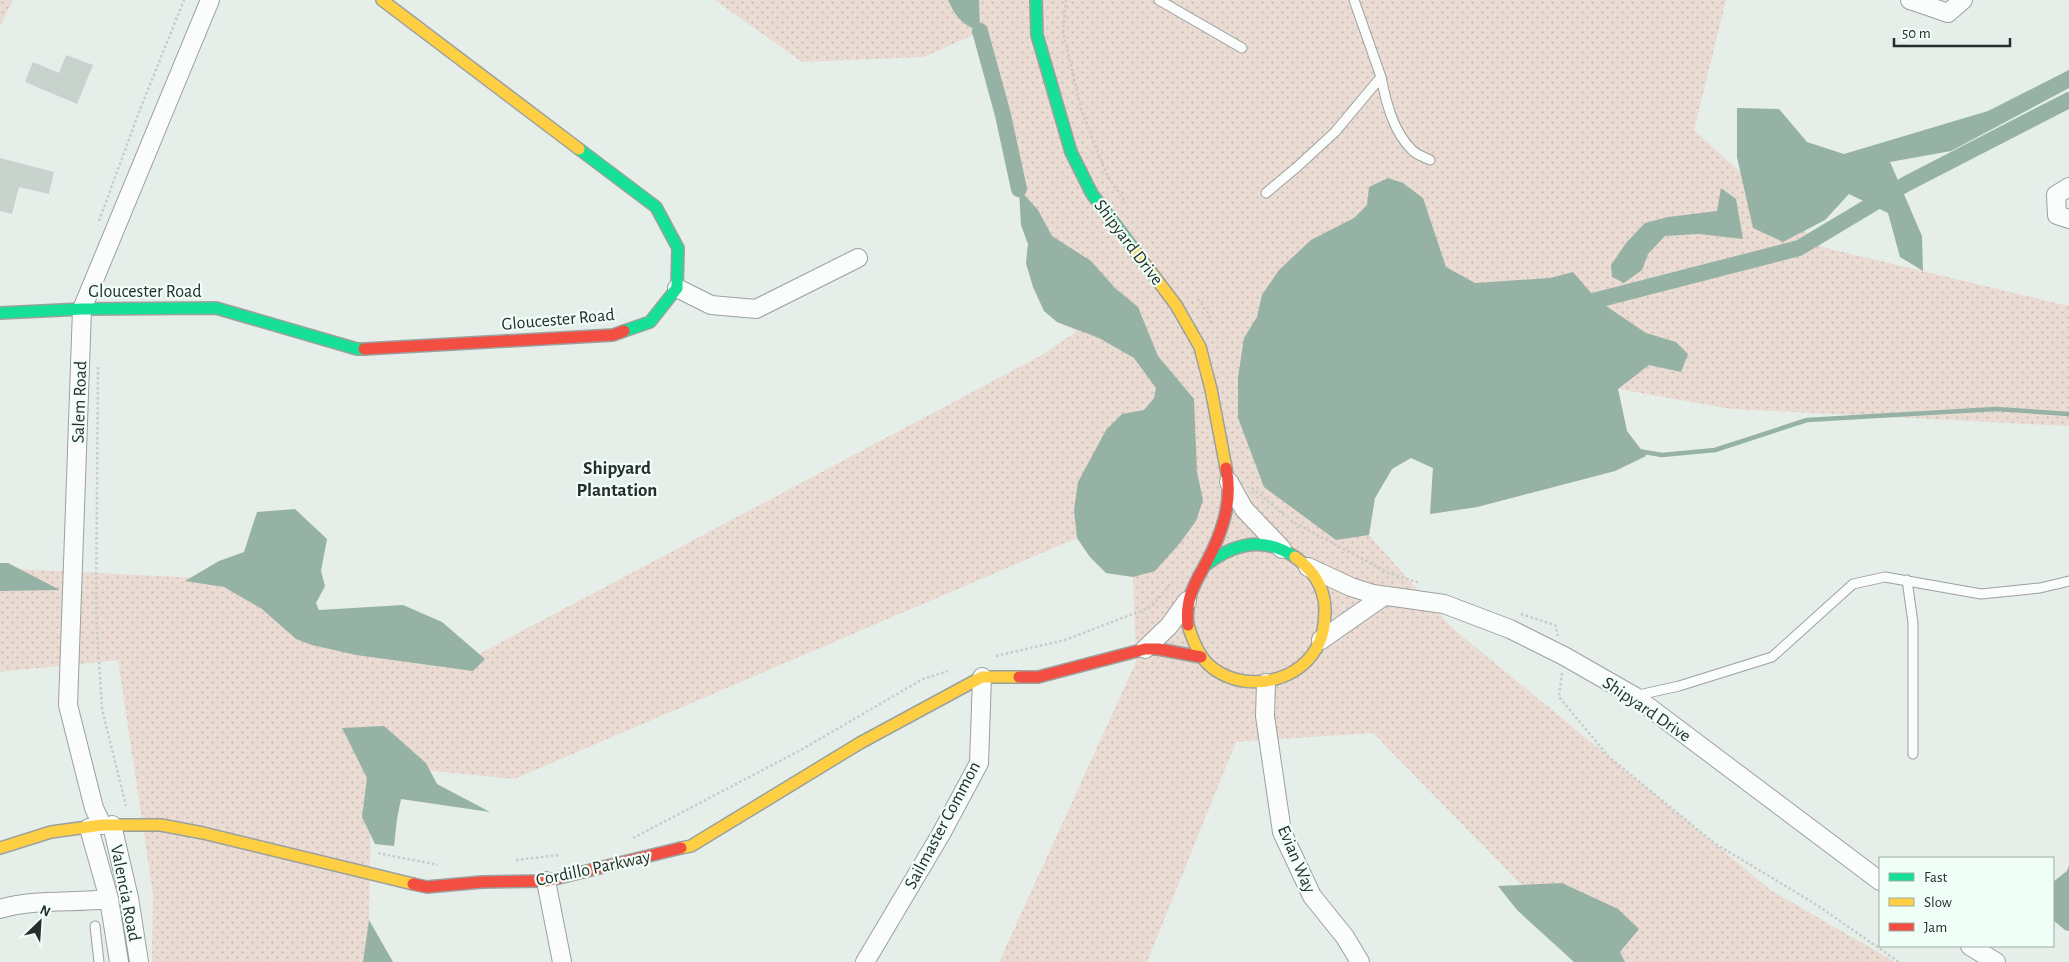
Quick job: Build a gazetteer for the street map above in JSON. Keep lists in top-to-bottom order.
{
  "streets": {
    "street": [
      "Shipyard Drive",
      "Gloucester Road",
      "Salem Road",
      "Sailmaster Common",
      "Evian Way",
      "Cordillo Parkway",
      "Valencia Road"
    ]
  },
  "crossings": [
    ["Shipyard Drive", "Evian Way"],
    ["Shipyard Drive", "Cordillo Parkway"],
    ["Gloucester Road", "Salem Road"],
    ["Salem Road", "Cordillo Parkway"],
    ["Salem Road", "Valencia Road"],
    ["Sailmaster Common", "Cordillo Parkway"],
    ["Evian Way", "Cordillo Parkway"],
    ["Cordillo Parkway", "Valencia Road"]
  ],
  "districts": ["Shipyard Plantation"],
  "legend": ["Fast", "Slow", "Jam"],
  "scale_bar": "50 m",
  "north": "top right"
}
